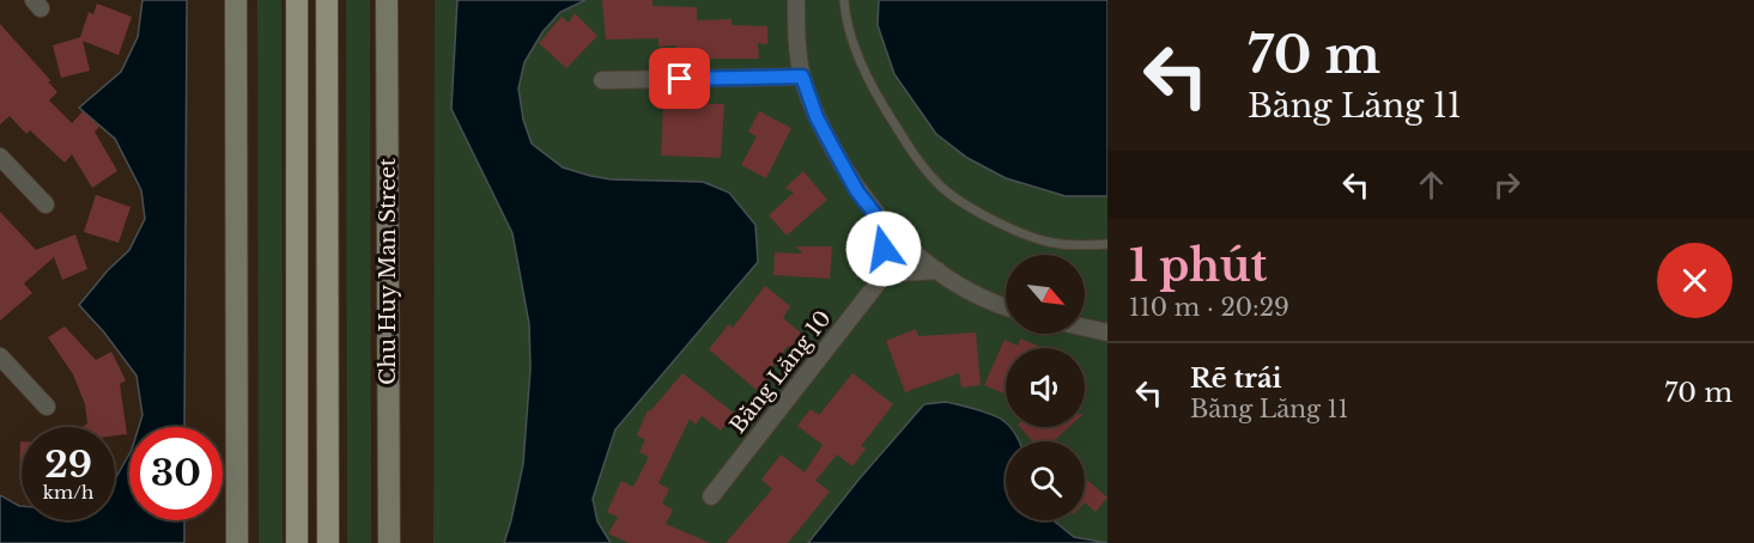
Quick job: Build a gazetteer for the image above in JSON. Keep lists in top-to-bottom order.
{
  "streets": {
    "main road": ["Chu Huy Man Street"],
    "street": ["Bằng Lăng 10"]
  },
  "north": "bottom right",
  "page": {
    "turn": ["70 m", "Bằng Lăng 11"],
    "heading": ["1 phút", "110 m · 20:29"],
    "list": [
      {
        "name": "Rẽ trái",
        "note": "Bằng Lăng 11",
        "value": "70 m"
      }
    ],
    "speed": "29 km/h",
    "limit": "30"
  }
}
